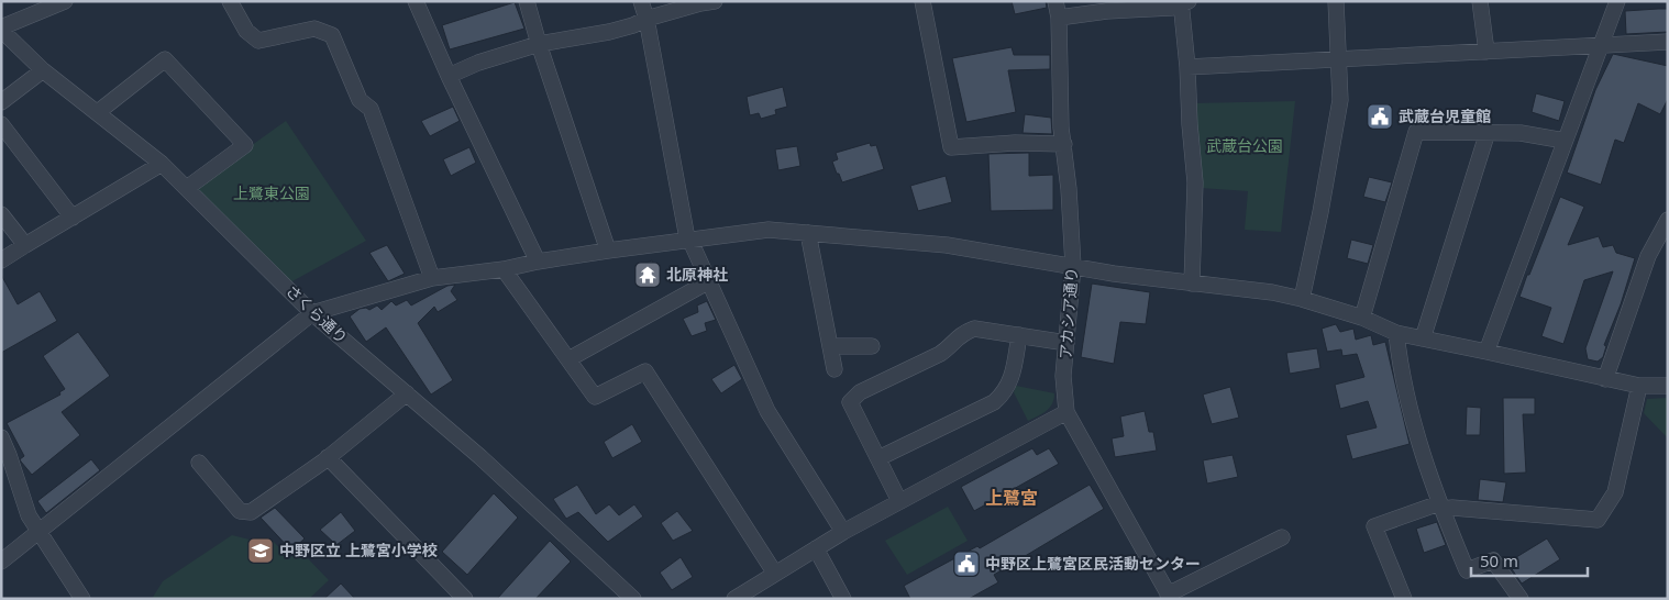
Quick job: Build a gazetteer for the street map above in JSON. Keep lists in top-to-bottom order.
{
  "streets": {
    "street": ["アカシア通り", "さくら通り"]
  },
  "districts": ["上鷺宮"],
  "parks": ["武蔵台公園", "上鷺東公園"],
  "places": {
    "public building": ["武蔵台児童館", "中野区上鷺宮区民活動センター"],
    "temple": ["北原神社"],
    "school or university": ["中野区立 上鷺宮小学校"]
  },
  "scale_bar": "50 m"
}
